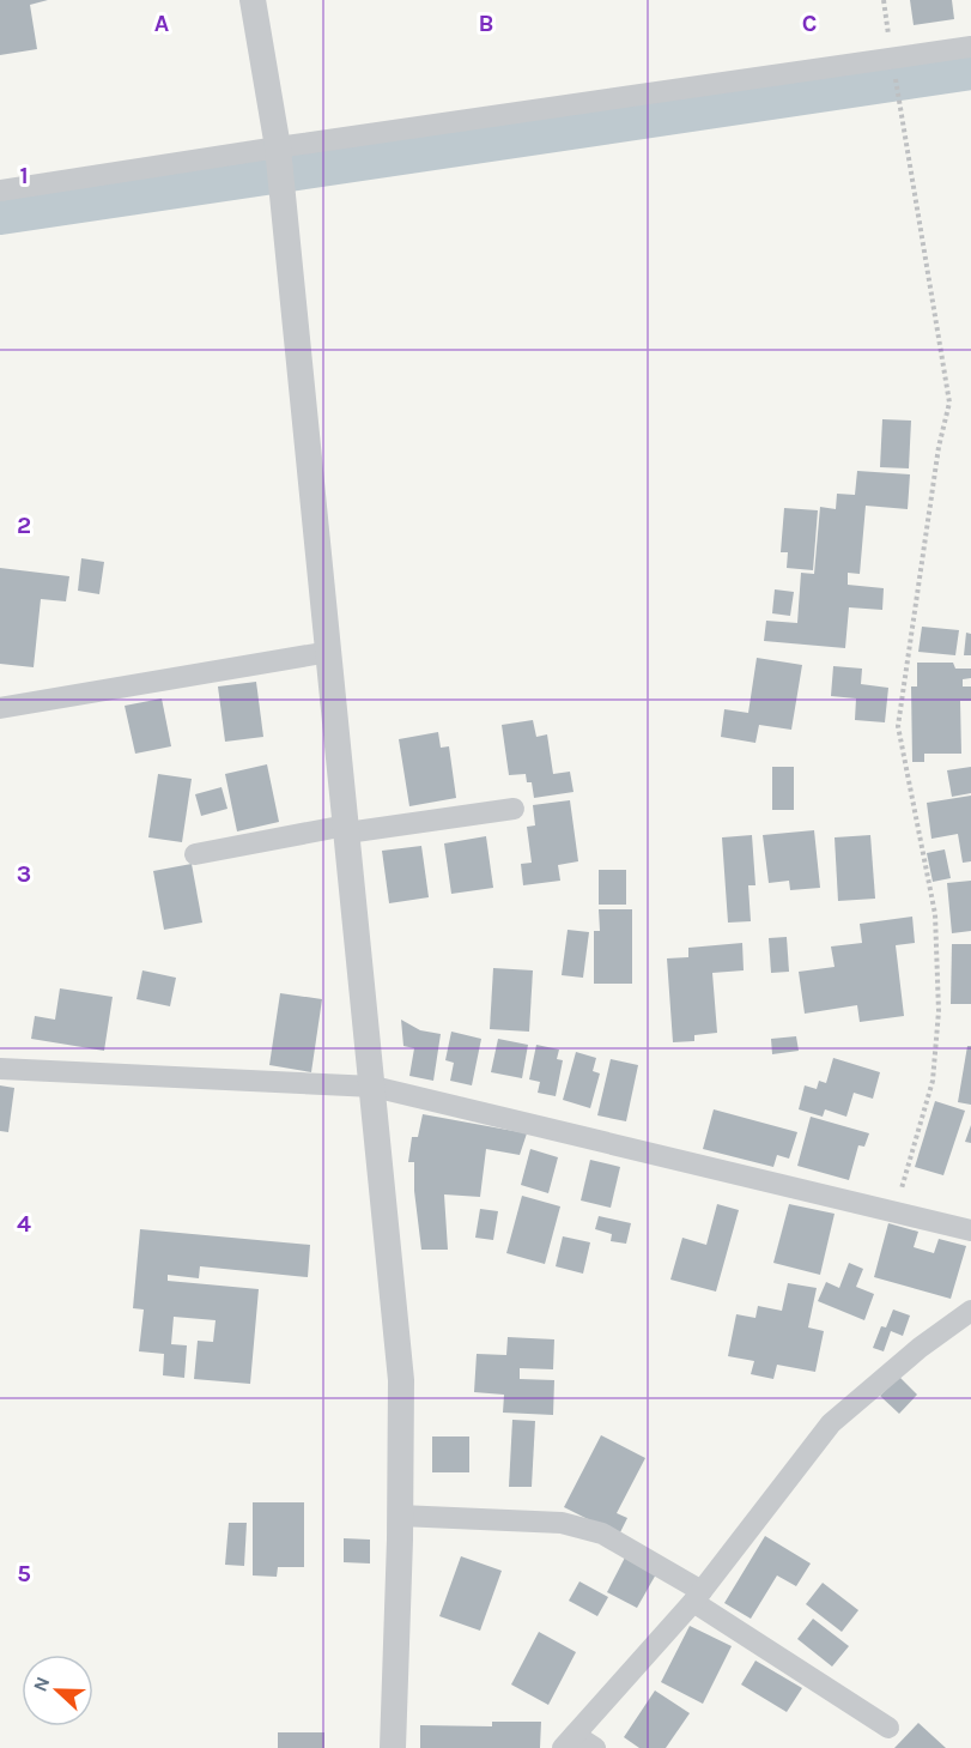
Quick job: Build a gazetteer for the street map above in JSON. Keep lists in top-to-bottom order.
{
  "north": "left",
  "grid": {
    "columns": ["A", "B", "C"],
    "rows": [
      "1",
      "2",
      "3",
      "4",
      "5"
    ]
  }
}
